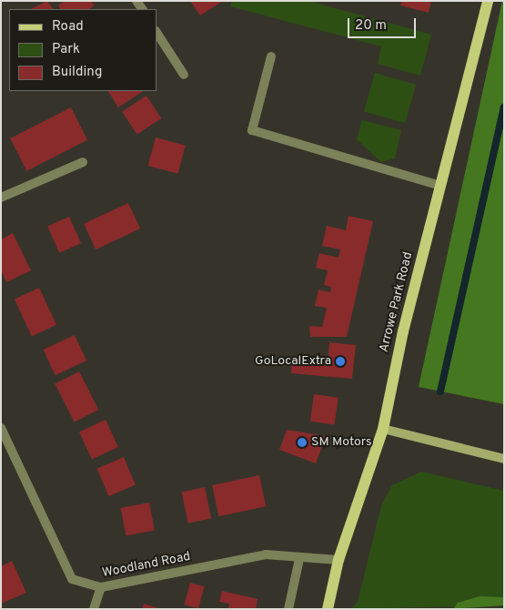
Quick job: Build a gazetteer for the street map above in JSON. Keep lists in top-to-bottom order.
{
  "streets": {
    "main road": ["Arrowe Park Road"],
    "street": ["Woodland Road"]
  },
  "crossings": [
    ["Arrowe Park Road", "Woodland Road"]
  ],
  "places": ["GoLocalExtra", "SM Motors"],
  "legend": ["Road", "Park", "Building"],
  "scale_bar": "20 m"
}
